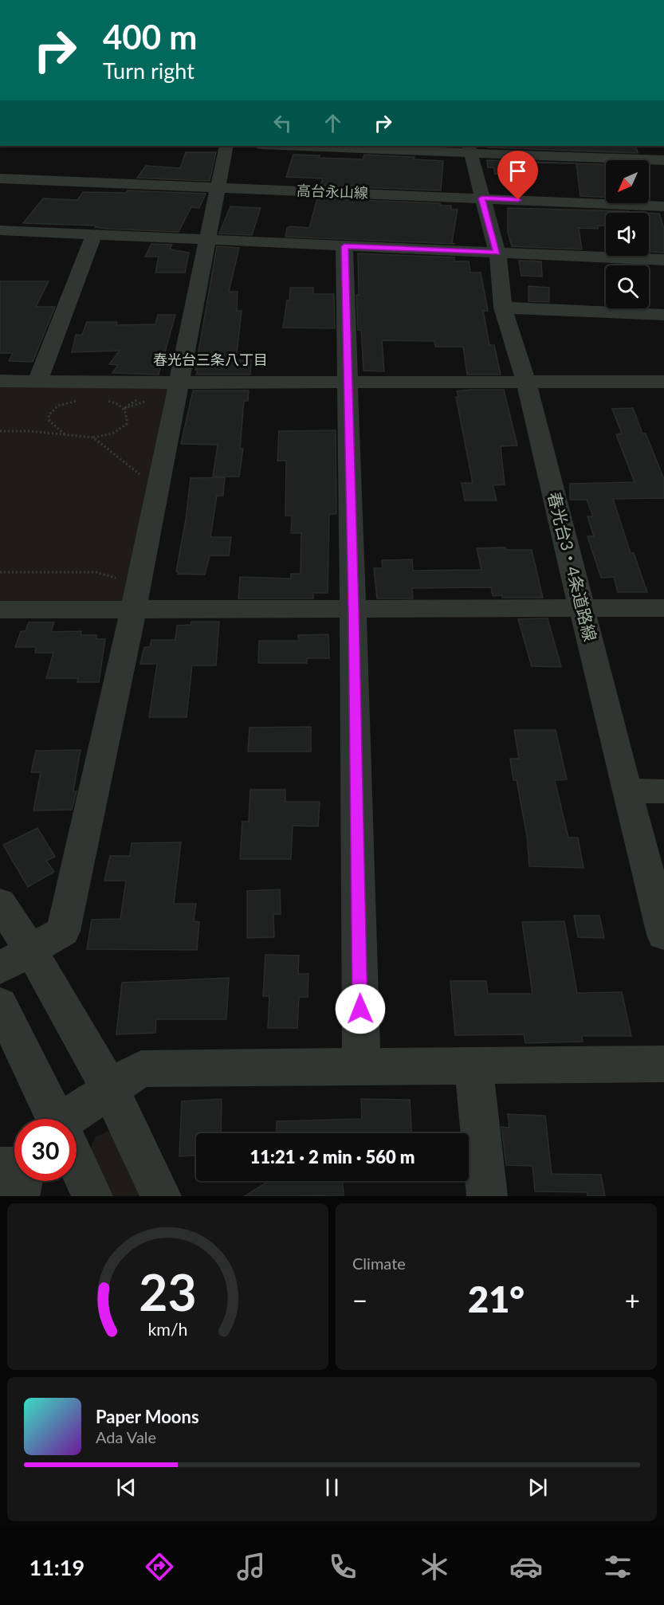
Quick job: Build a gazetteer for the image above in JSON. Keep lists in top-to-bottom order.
{
  "streets": {
    "street": ["高台永山線", "春光台3・4条道路線"]
  },
  "crossings": [
    ["高台永山線", "春光台3・4条道路線"]
  ],
  "districts": ["春光台三条八丁目"],
  "north": "bottom left",
  "page": {
    "turn": ["400 m", "Turn right"],
    "limit": "30",
    "trip": "11:21 · 2 min · 560 m",
    "tile": "Climate",
    "heat": ["−", "21°", "+"],
    "song": ["Paper Moons", "Ada Vale"],
    "tabs": "11:19",
    "gauge": ["23", "km/h"]
  }
}
